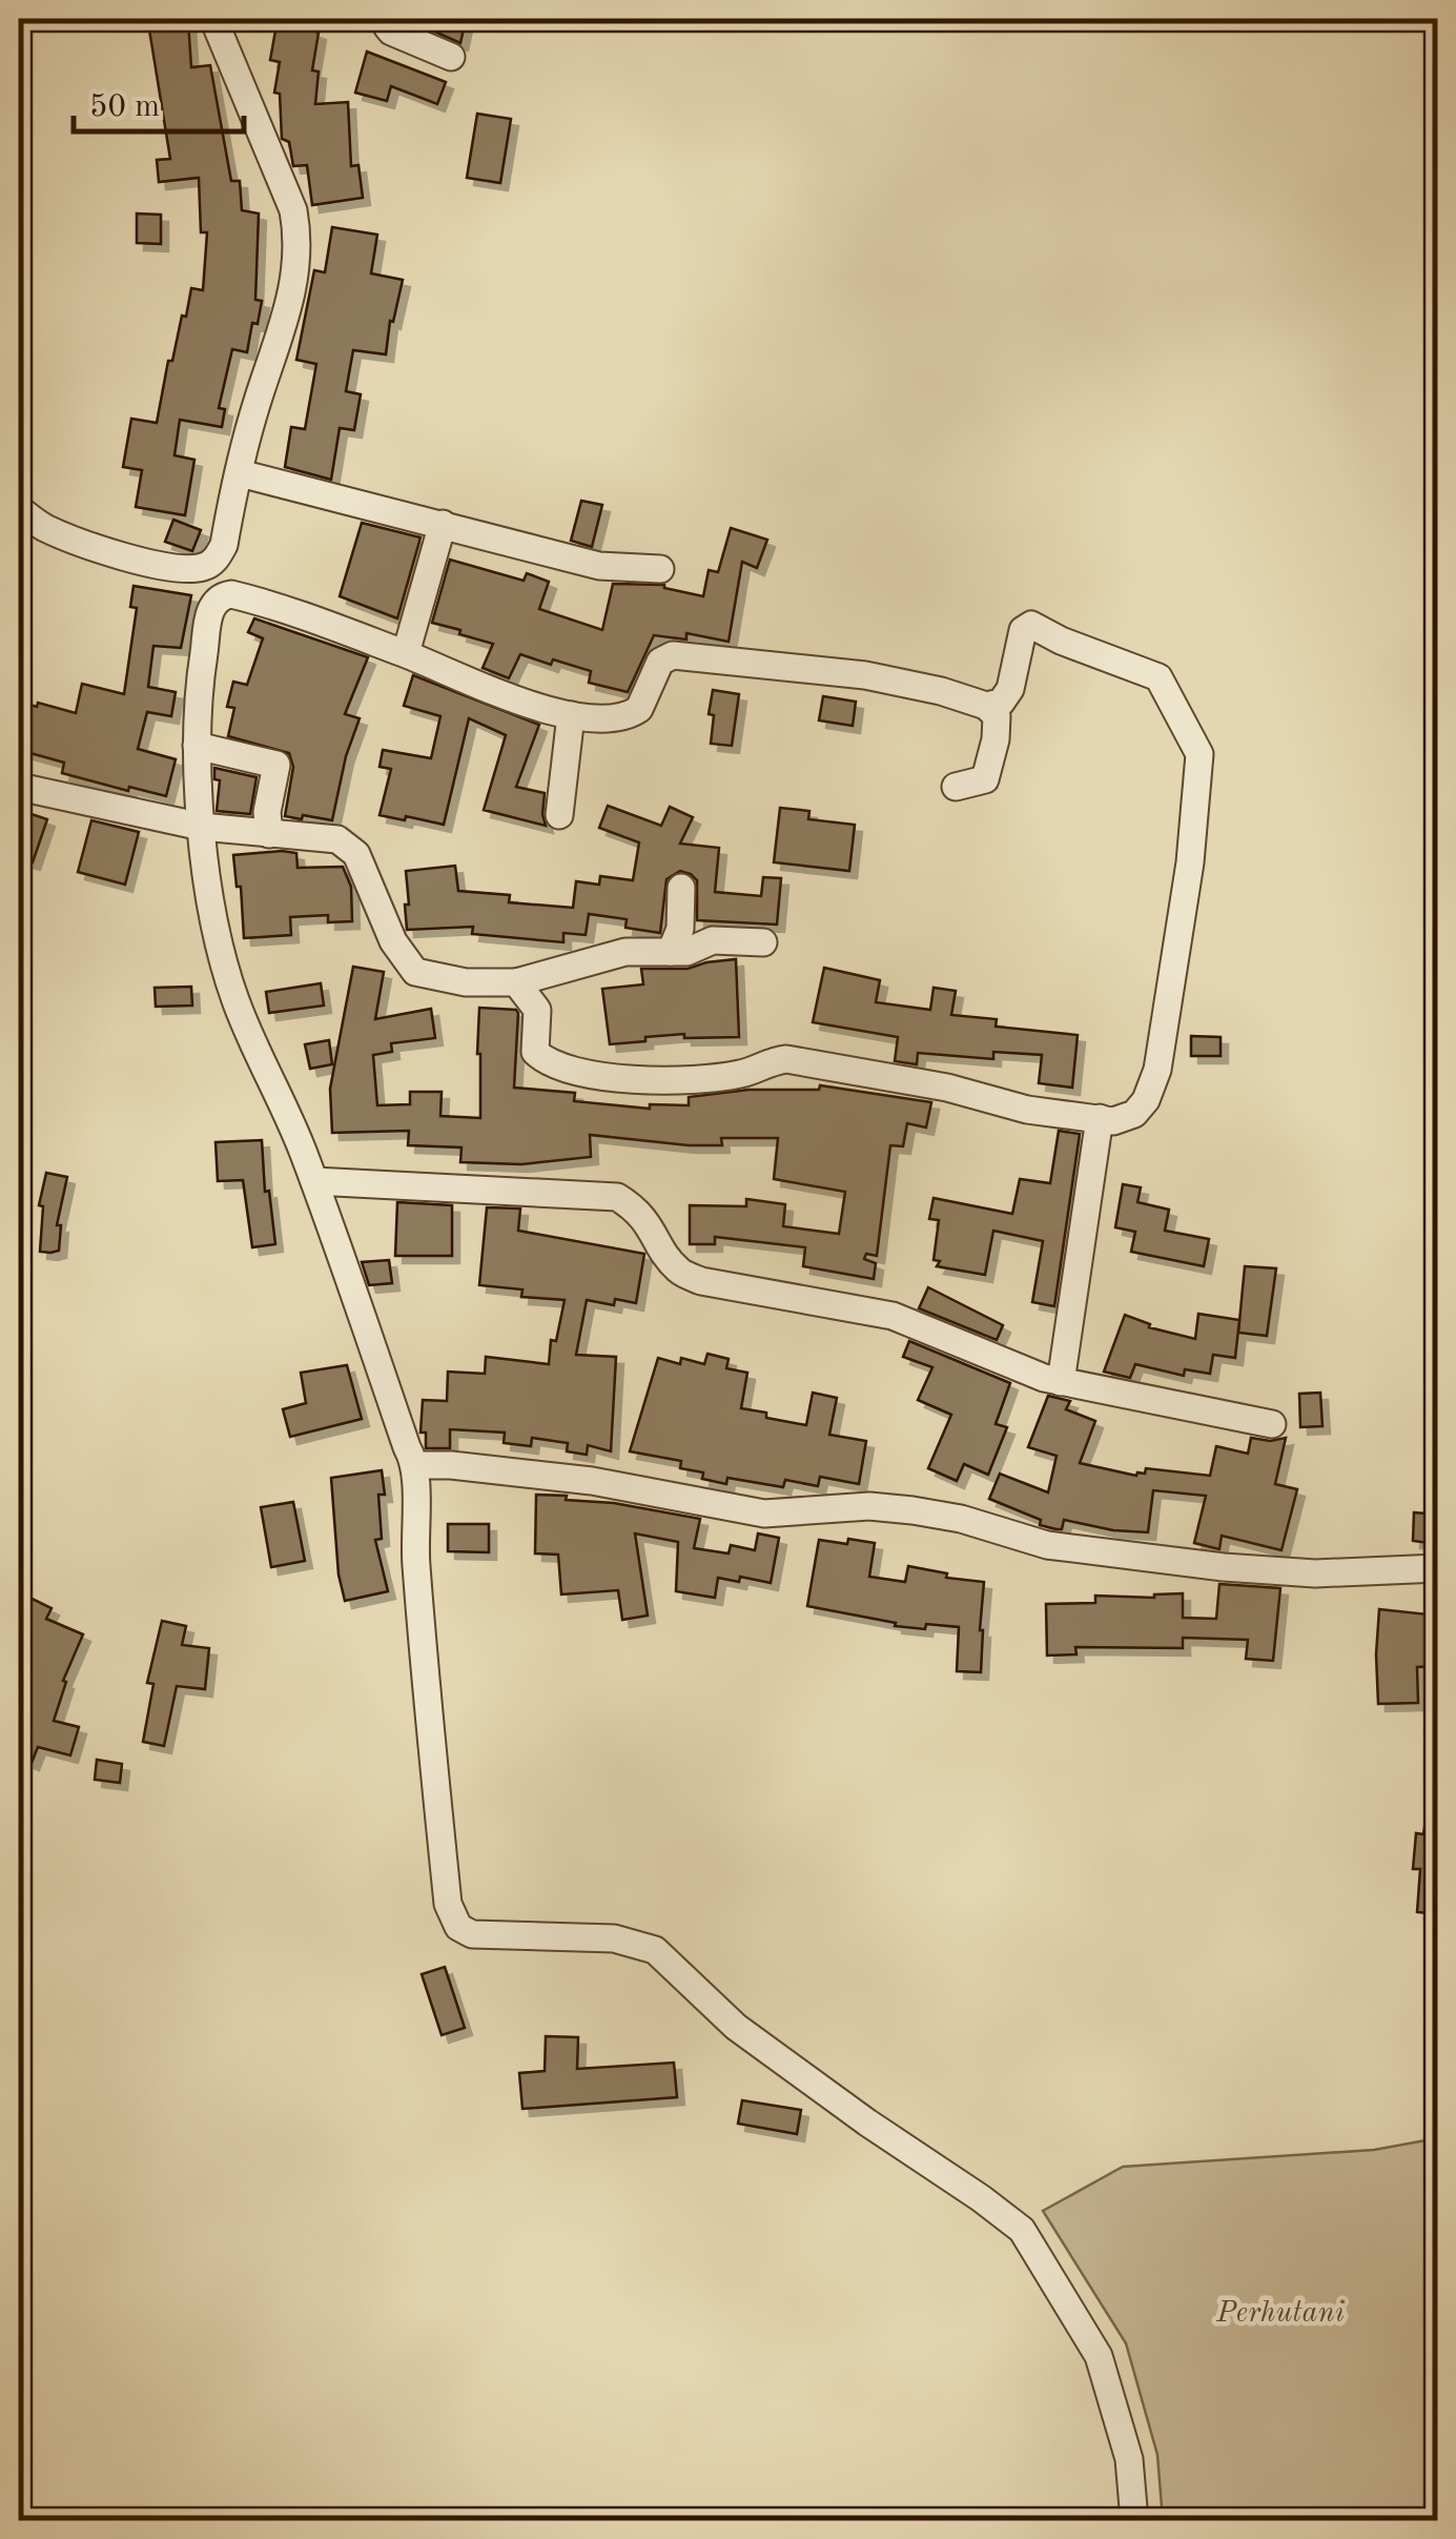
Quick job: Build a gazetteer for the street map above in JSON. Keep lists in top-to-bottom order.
{
  "parks": ["Perhutani"],
  "scale_bar": "50 m"
}
